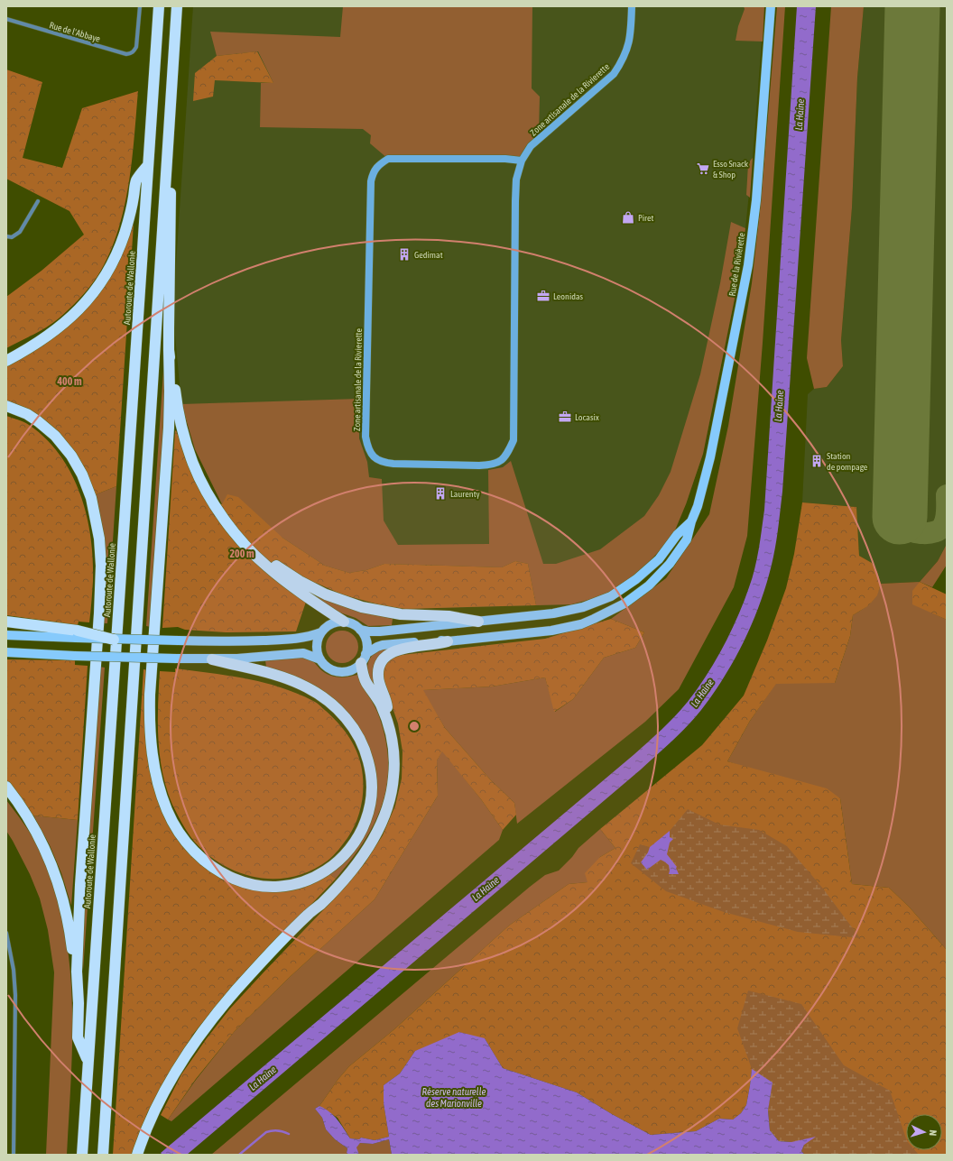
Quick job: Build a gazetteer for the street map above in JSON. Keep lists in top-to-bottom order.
{
  "streets": {
    "highway": ["Autoroute de Wallonie"],
    "main road": ["Rue de la Rivièrette"],
    "street": ["Rue de l'Abbaye", "Zone artisanale de la Rivierette"]
  },
  "water": ["La Haine", "Réserve naturelle des Marionville"],
  "places": {
    "supermarket": ["Esso Snack & Shop"],
    "shop": ["Piret"],
    "building": ["Gedimat", "Station de pompage", "Laurenty"],
    "office": ["Leonidas", "Locasix"]
  },
  "north": "right",
  "rings": ["400 m", "200 m"]
}
